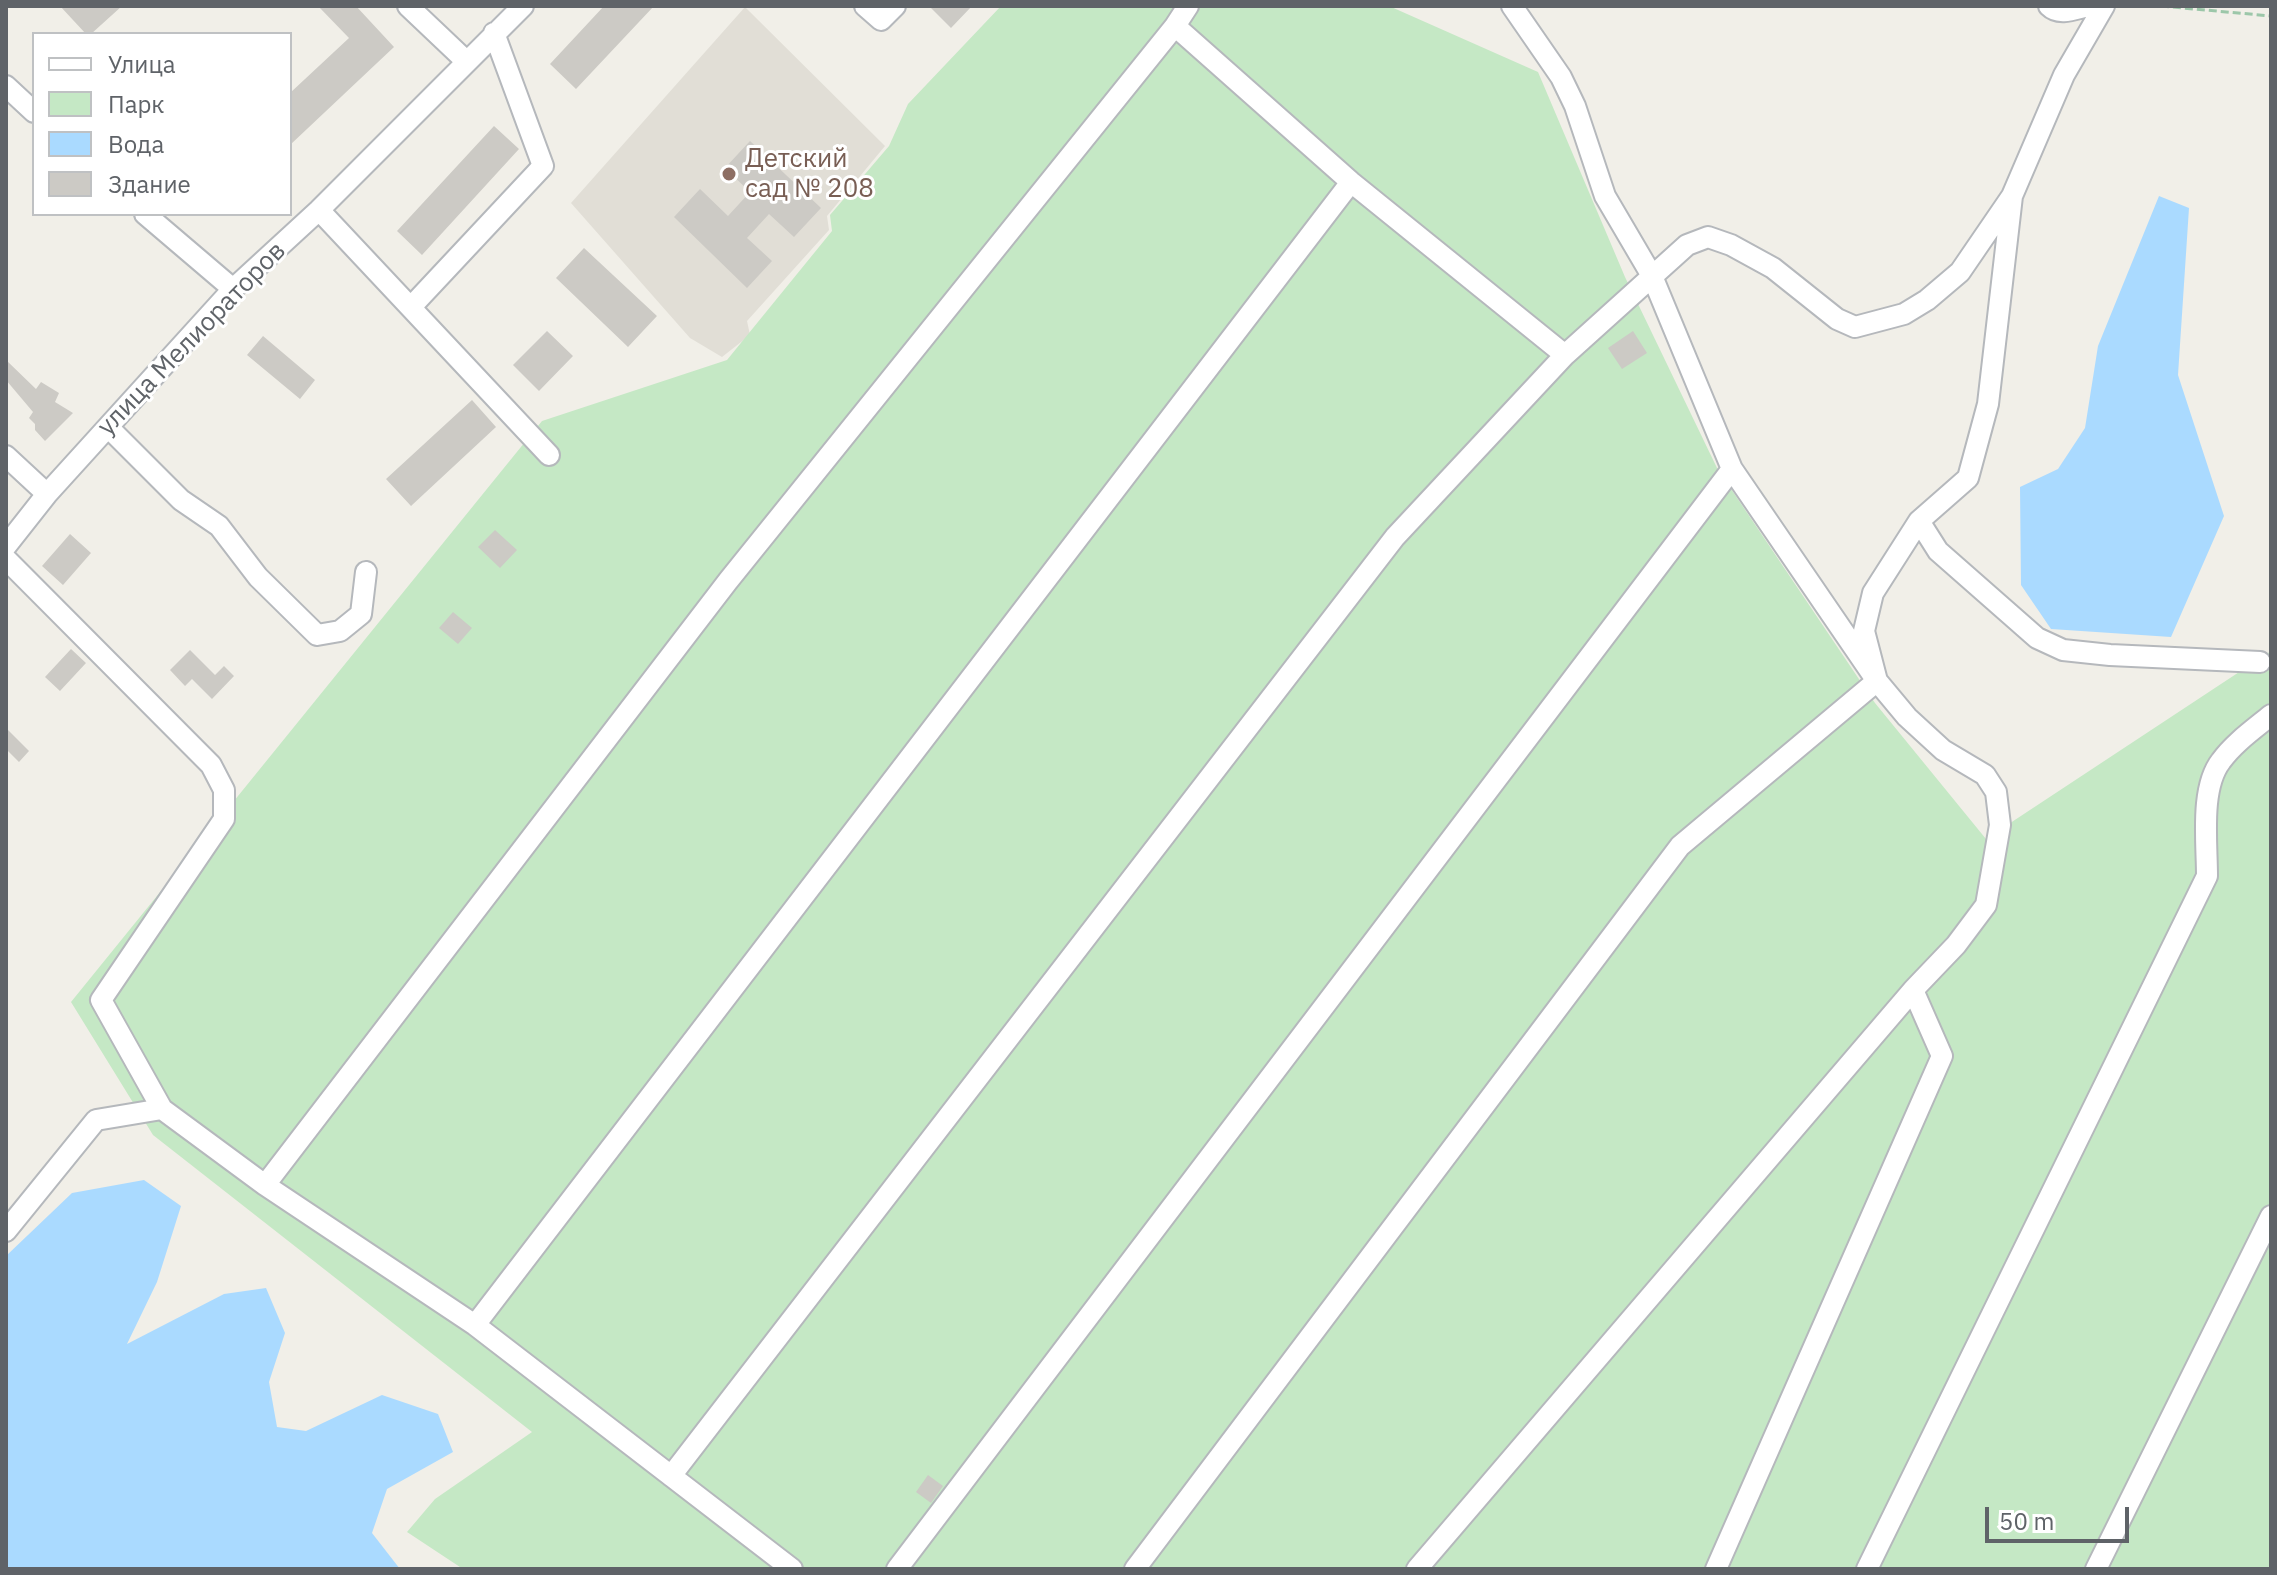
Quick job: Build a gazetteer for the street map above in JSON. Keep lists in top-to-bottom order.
{
  "streets": {
    "street": ["улица Мелиораторов"]
  },
  "places": ["Детский сад № 208"],
  "legend": [
    "Улица",
    "Парк",
    "Вода",
    "Здание"
  ],
  "scale_bar": "50 m"
}
